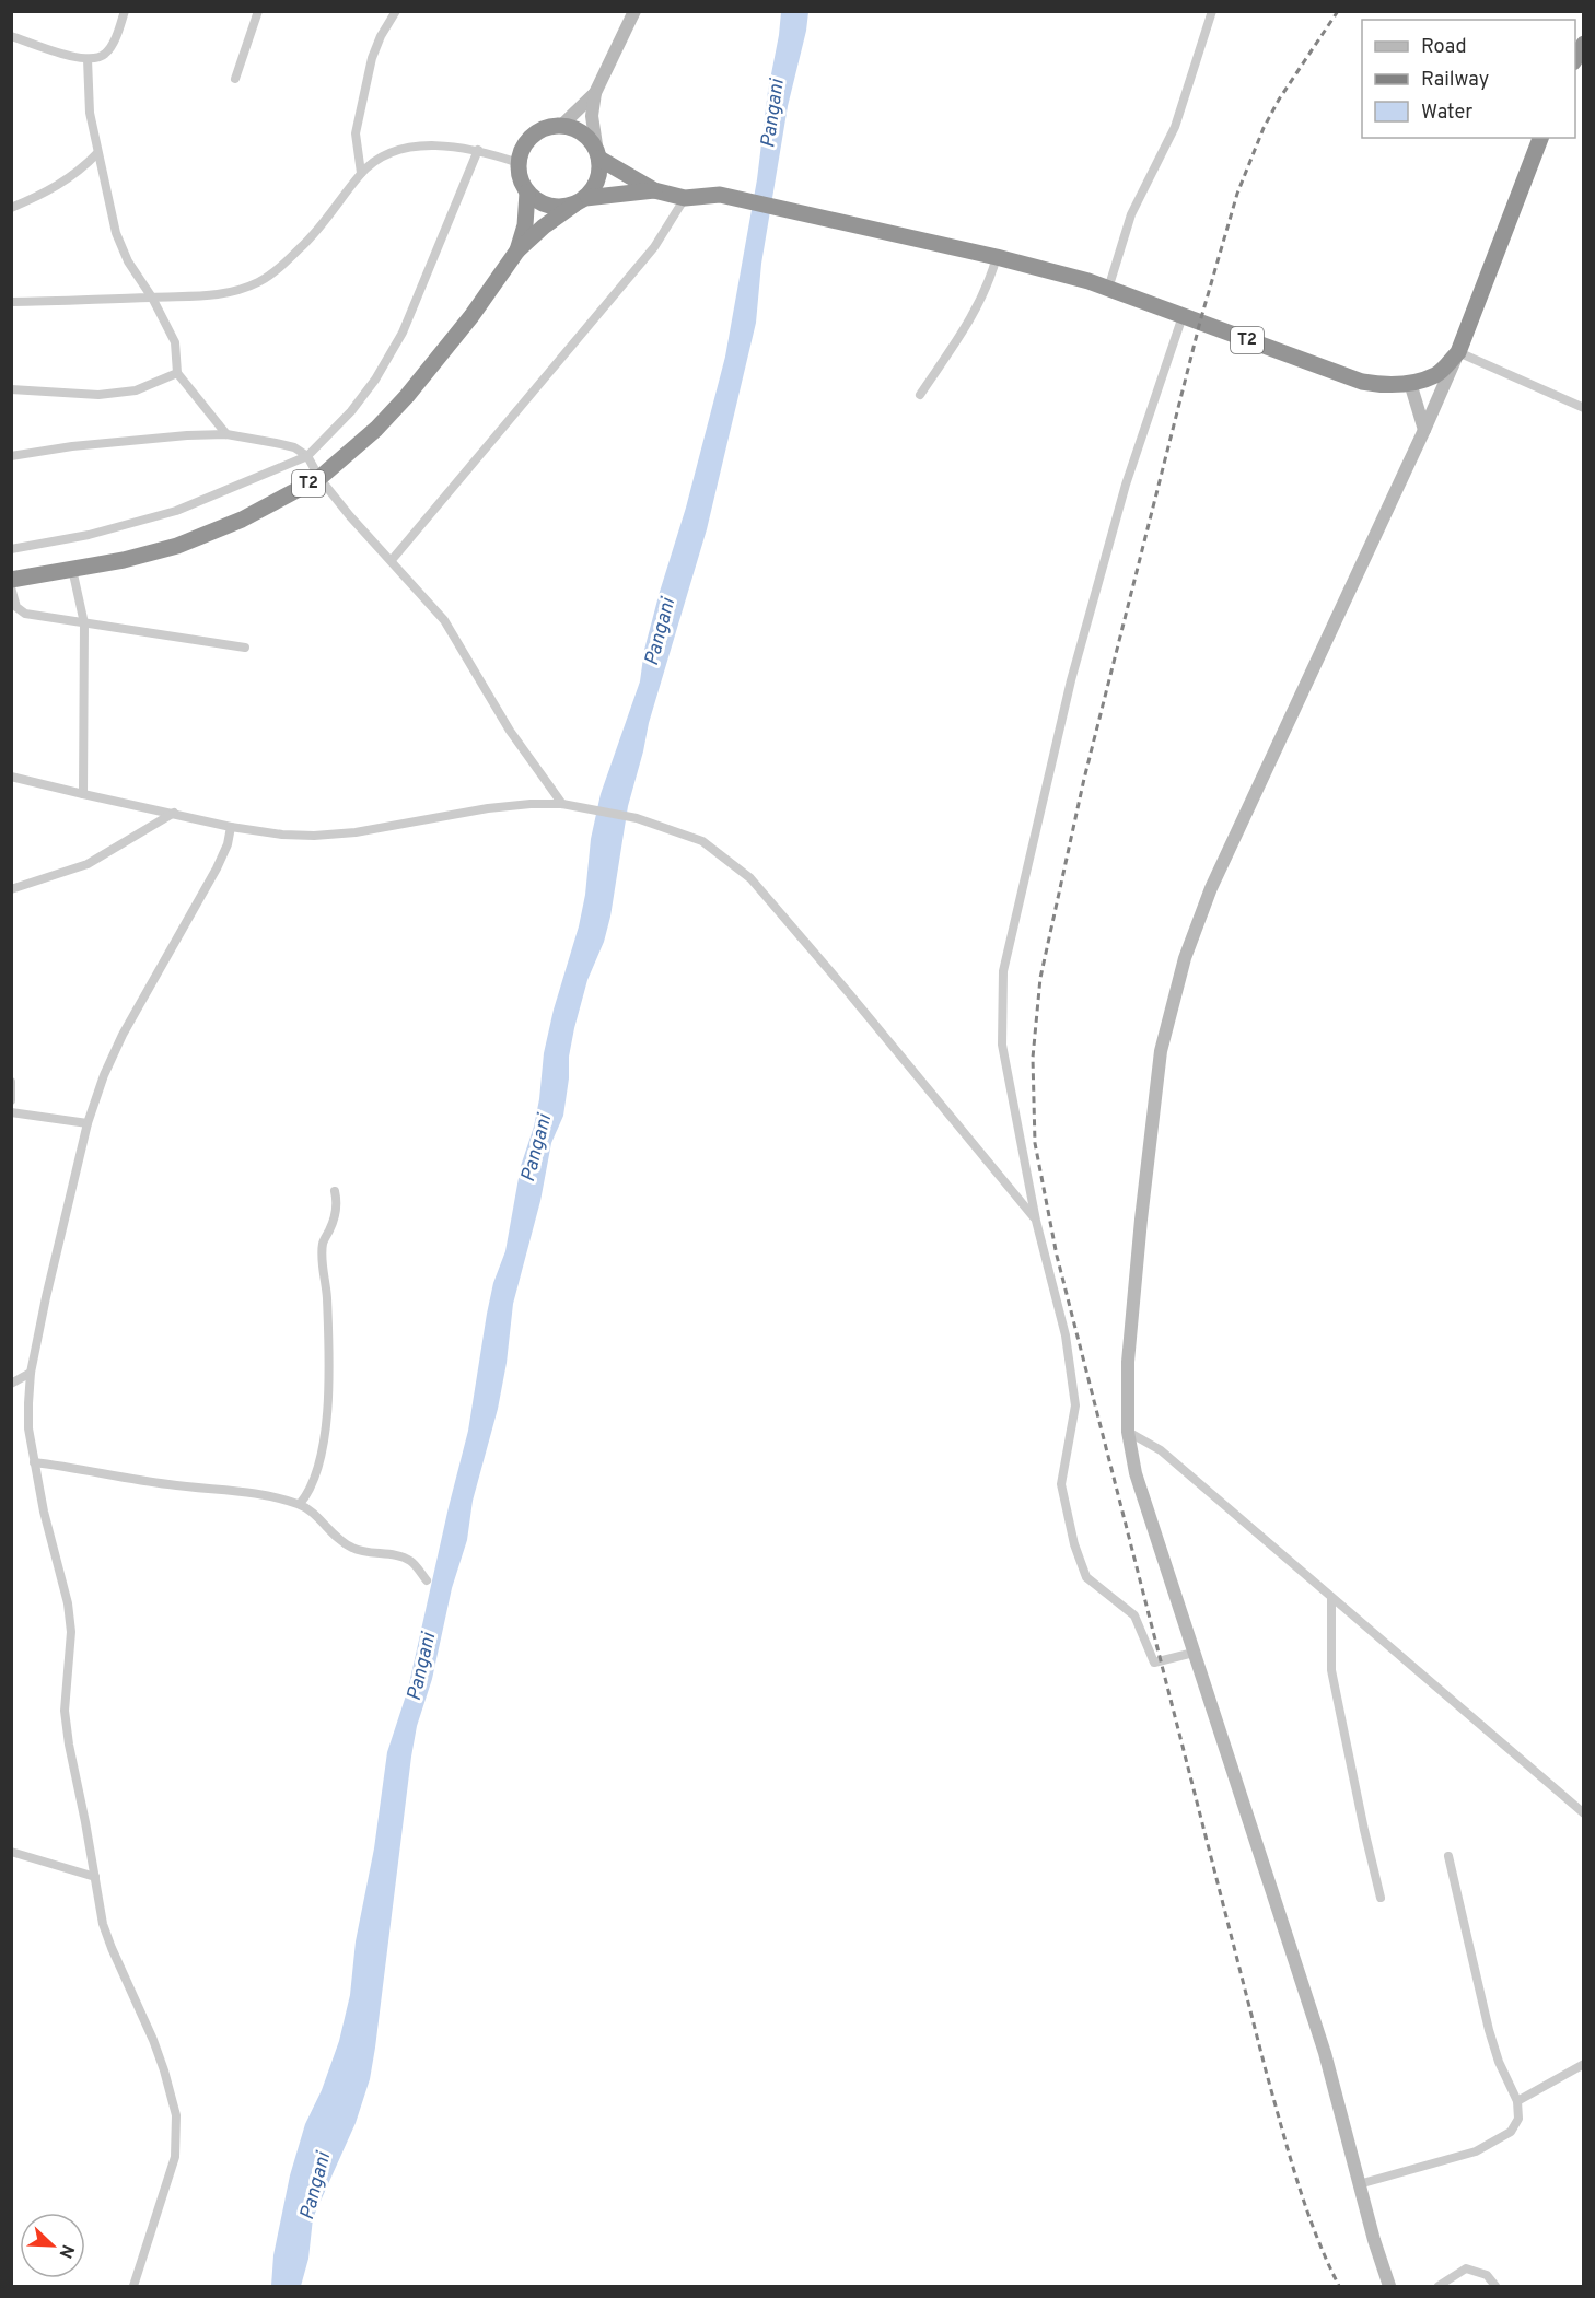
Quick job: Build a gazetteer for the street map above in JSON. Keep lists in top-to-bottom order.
{
  "streets": {
    "highway": ["T2"]
  },
  "water": ["Pangani"],
  "legend": ["Road", "Railway", "Water"],
  "north": "bottom right"
}
